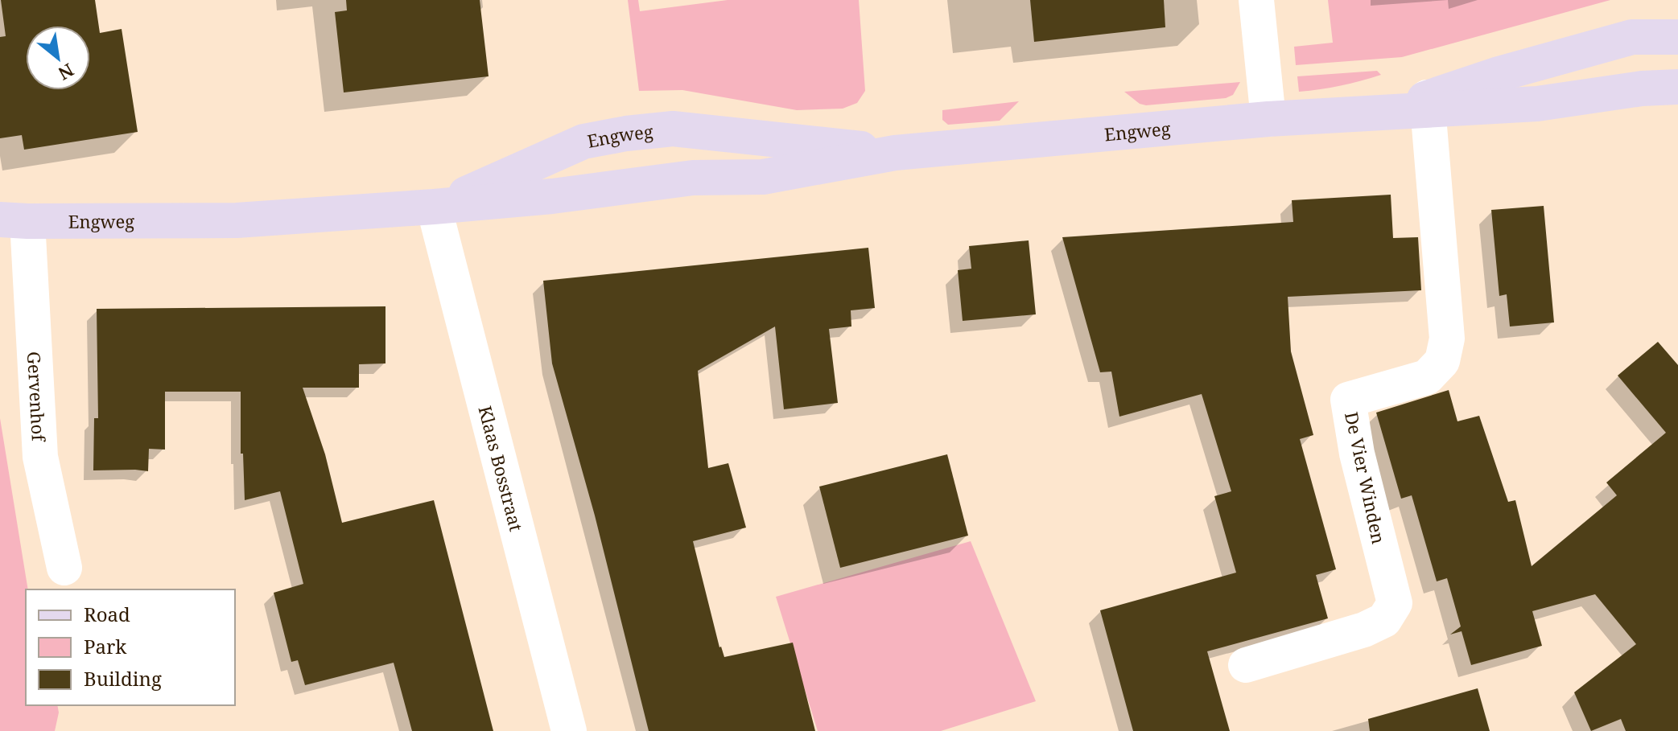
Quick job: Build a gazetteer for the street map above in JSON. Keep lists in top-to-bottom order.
{
  "streets": {
    "street": [
      "Engweg",
      "Gervenhof",
      "Klaas Bosstraat",
      "De Vier Winden"
    ]
  },
  "crossings": [
    ["Engweg", "Gervenhof"],
    ["Engweg", "Klaas Bosstraat"],
    ["Engweg", "De Vier Winden"]
  ],
  "legend": ["Road", "Park", "Building"],
  "north": "bottom right"
}
